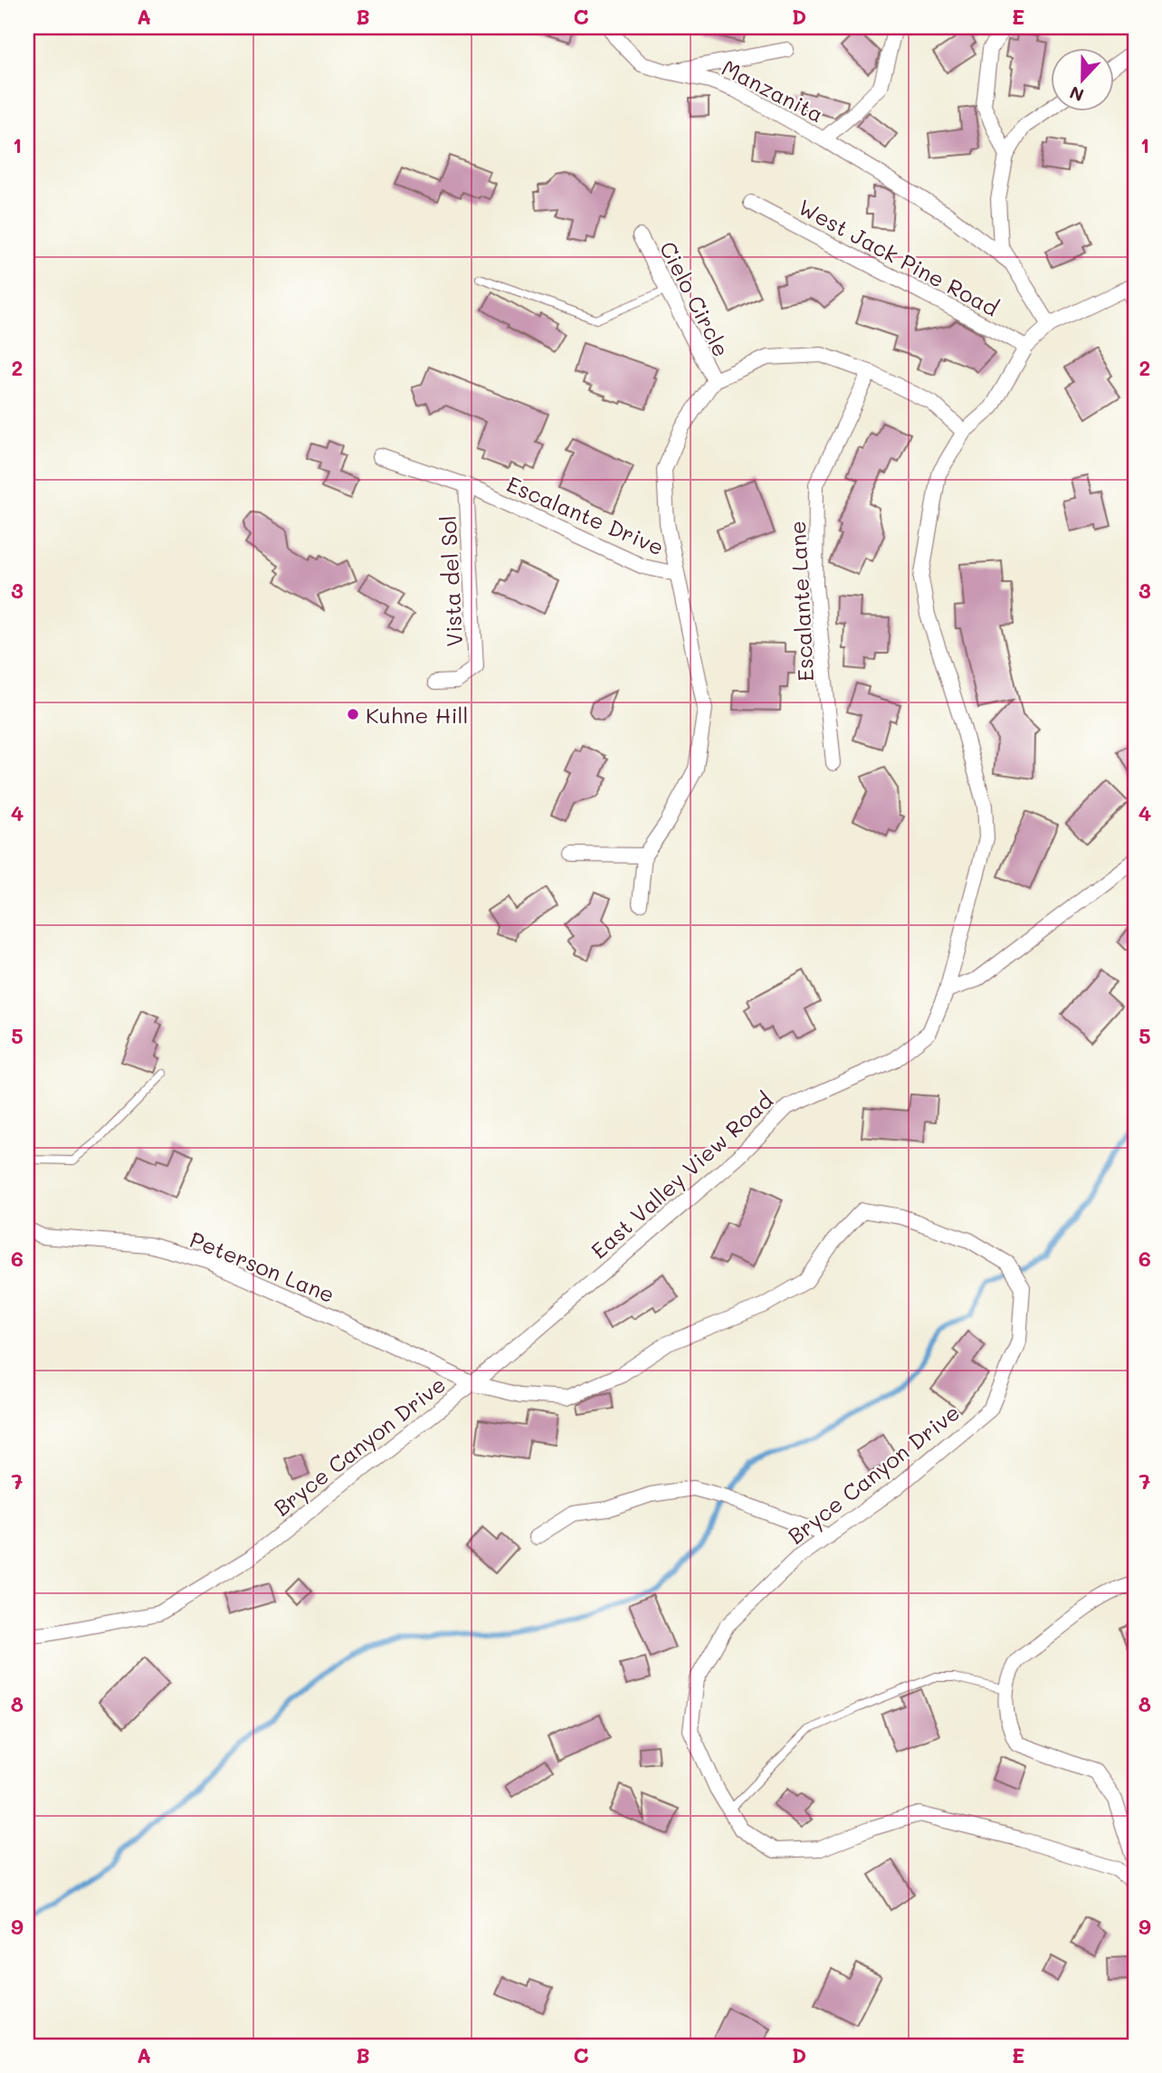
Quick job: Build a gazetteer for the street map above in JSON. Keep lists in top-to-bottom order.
{
  "streets": {
    "street": [
      "Manzanita",
      "West Jack Pine Road",
      "Cielo Circle",
      "Escalante Drive",
      "Vista del Sol",
      "Escalante Lane",
      "East Valley View Road",
      "Peterson Lane",
      "Bryce Canyon Drive"
    ]
  },
  "crossings": [
    ["West Jack Pine Road", "East Valley View Road"],
    ["Cielo Circle", "Escalante Drive"],
    ["Escalante Drive", "Vista del Sol"],
    ["East Valley View Road", "Peterson Lane"],
    ["East Valley View Road", "Bryce Canyon Drive"],
    ["Peterson Lane", "Bryce Canyon Drive"]
  ],
  "places": ["Kuhne Hill"],
  "north": "bottom",
  "grid": {
    "columns": [
      "A",
      "B",
      "C",
      "D",
      "E"
    ],
    "rows": [
      "1",
      "2",
      "3",
      "4",
      "5",
      "6",
      "7",
      "8",
      "9"
    ]
  }
}
